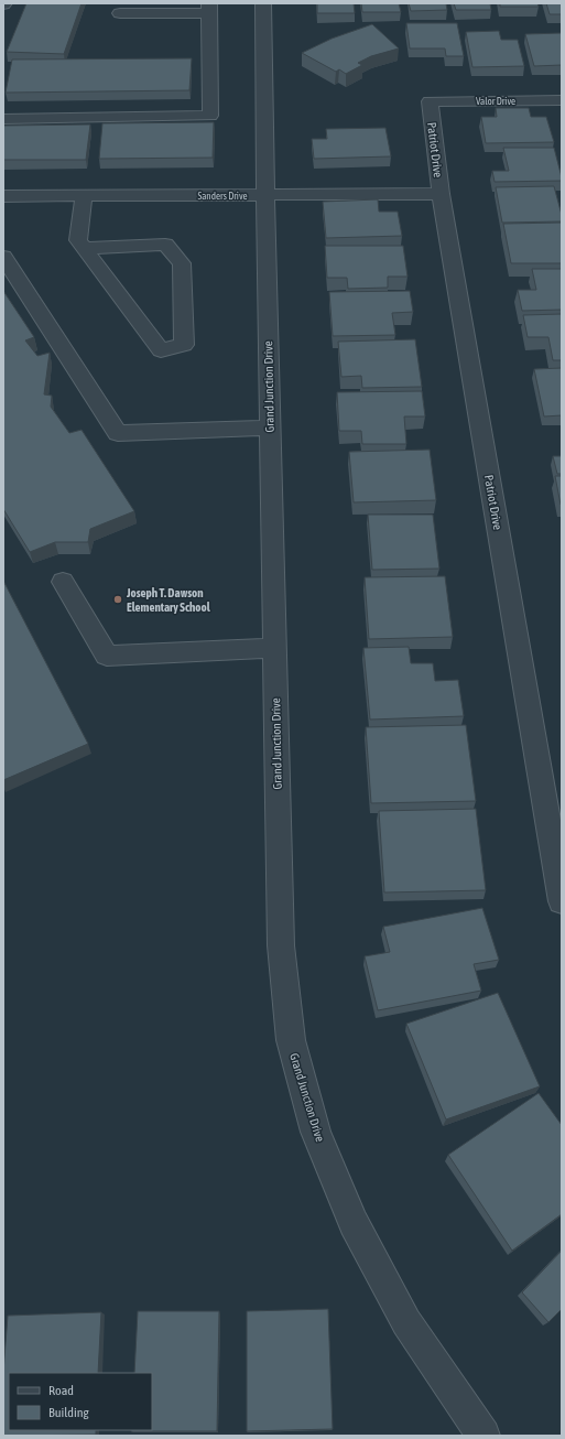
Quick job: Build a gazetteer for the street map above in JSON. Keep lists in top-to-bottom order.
{
  "streets": {
    "street": [
      "Valor Drive",
      "Patriot Drive",
      "Sanders Drive",
      "Grand Junction Drive"
    ]
  },
  "crossings": [
    ["Valor Drive", "Patriot Drive"],
    ["Patriot Drive", "Sanders Drive"],
    ["Sanders Drive", "Grand Junction Drive"]
  ],
  "places": ["Joseph T. Dawson Elementary School"],
  "legend": ["Road", "Building"]
}
